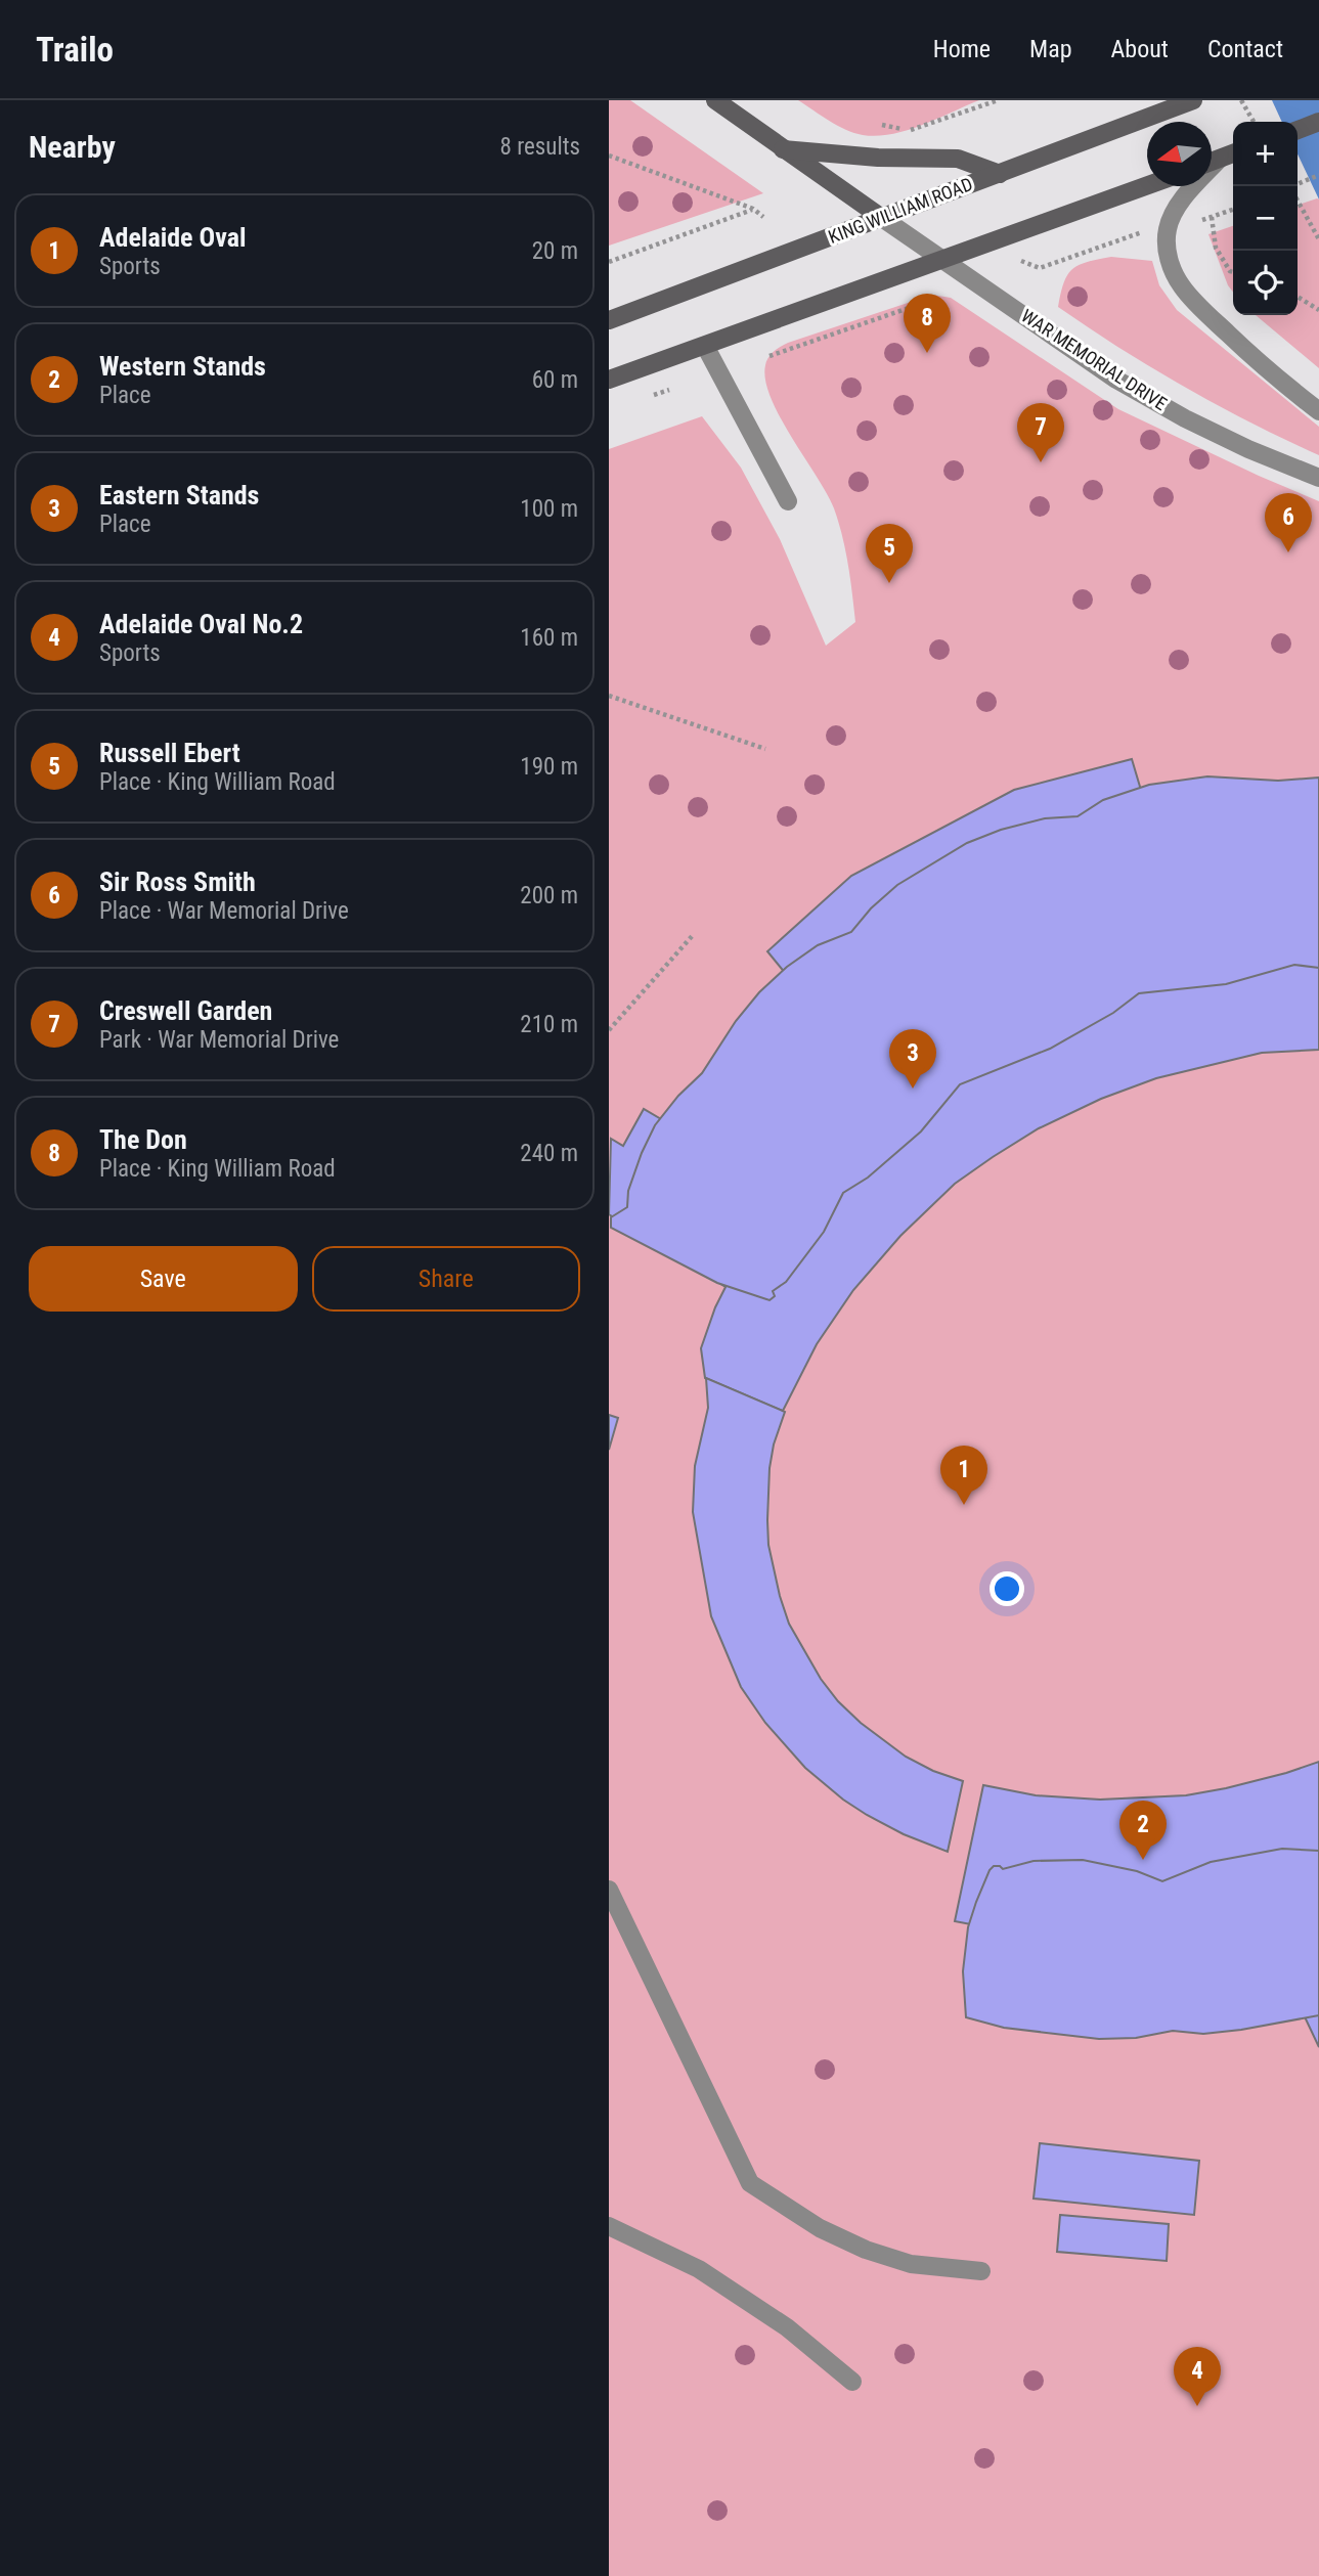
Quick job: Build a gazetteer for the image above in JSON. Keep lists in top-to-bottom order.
{
  "streets": {
    "main road": ["KING WILLIAM ROAD"],
    "street": ["WAR MEMORIAL DRIVE"]
  },
  "crossings": [
    ["KING WILLIAM ROAD", "WAR MEMORIAL DRIVE"]
  ],
  "north": "left",
  "page": {
    "header": "Trailo",
    "nav": [
      "Home",
      "Map",
      "About",
      "Contact"
    ],
    "heading": ["Nearby", "8 results"],
    "map_buttons": ["+", "−"],
    "list": [
      {
        "mark": "1",
        "name": "Adelaide Oval",
        "note": "Sports",
        "value": "20 m"
      },
      {
        "mark": "2",
        "name": "Western Stands",
        "note": "Place",
        "value": "60 m"
      },
      {
        "mark": "3",
        "name": "Eastern Stands",
        "note": "Place",
        "value": "100 m"
      },
      {
        "mark": "4",
        "name": "Adelaide Oval No.2",
        "note": "Sports",
        "value": "160 m"
      },
      {
        "mark": "5",
        "name": "Russell Ebert",
        "note": "Place · King William Road",
        "value": "190 m"
      },
      {
        "mark": "6",
        "name": "Sir Ross Smith",
        "note": "Place · War Memorial Drive",
        "value": "200 m"
      },
      {
        "mark": "7",
        "name": "Creswell Garden",
        "note": "Park · War Memorial Drive",
        "value": "210 m"
      },
      {
        "mark": "8",
        "name": "The Don",
        "note": "Place · King William Road",
        "value": "240 m"
      }
    ],
    "pins": [
      "8",
      "7",
      "6",
      "5",
      "3",
      "1",
      "2",
      "4"
    ],
    "buttons": ["Save", "Share"]
  }
}
